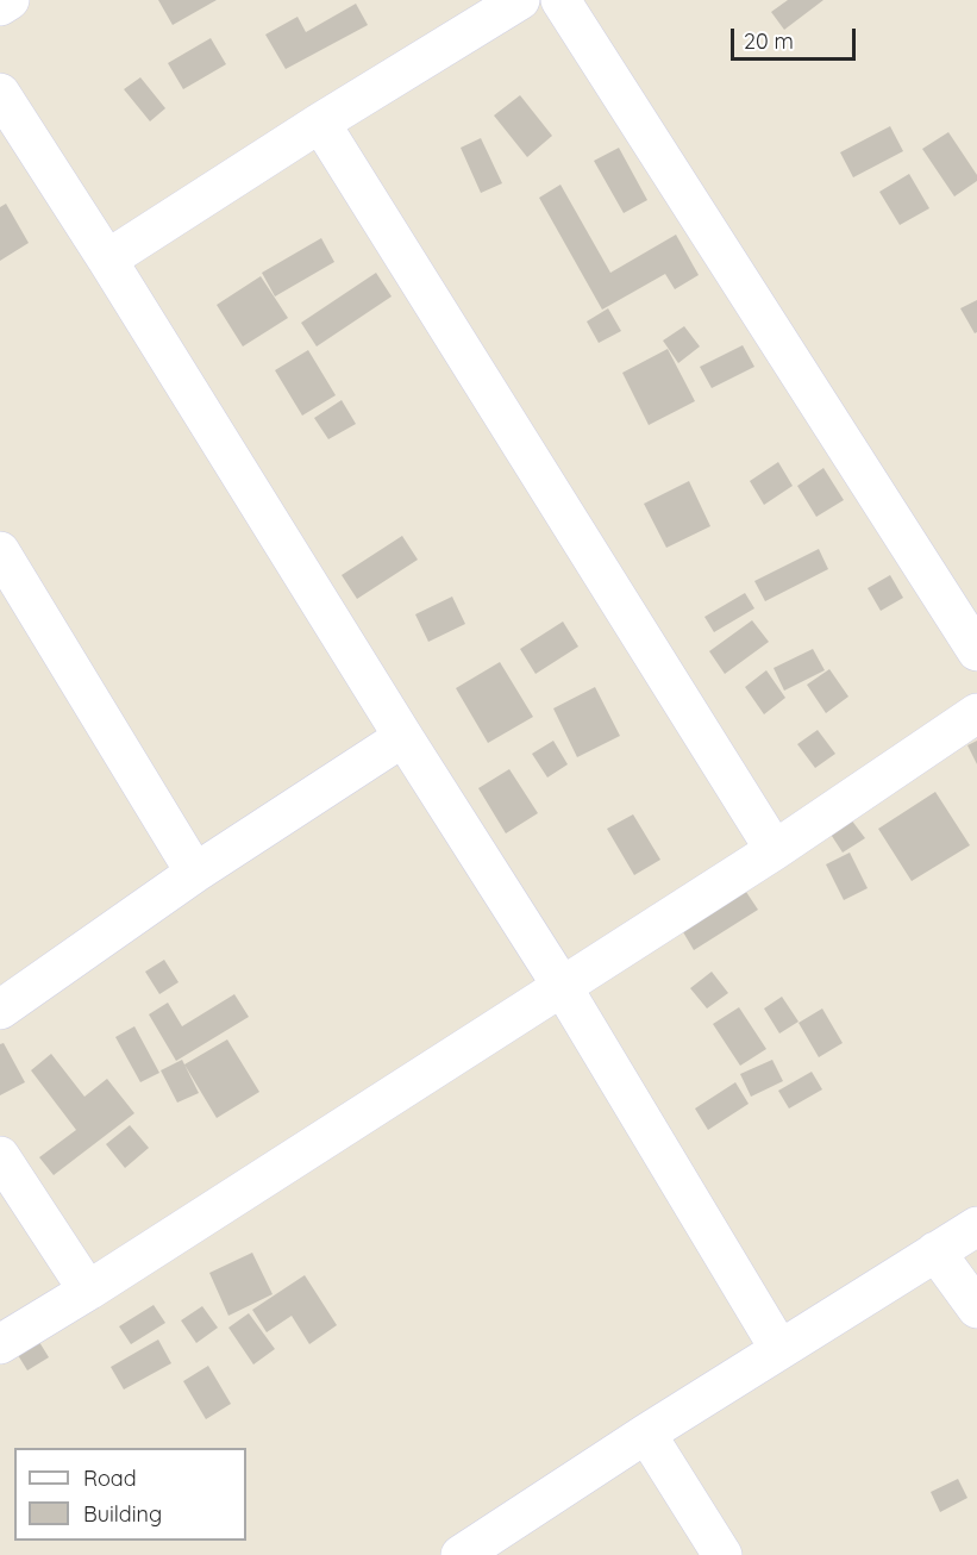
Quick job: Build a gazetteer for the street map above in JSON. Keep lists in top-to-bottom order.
{
  "legend": ["Road", "Building"],
  "scale_bar": "20 m"
}
